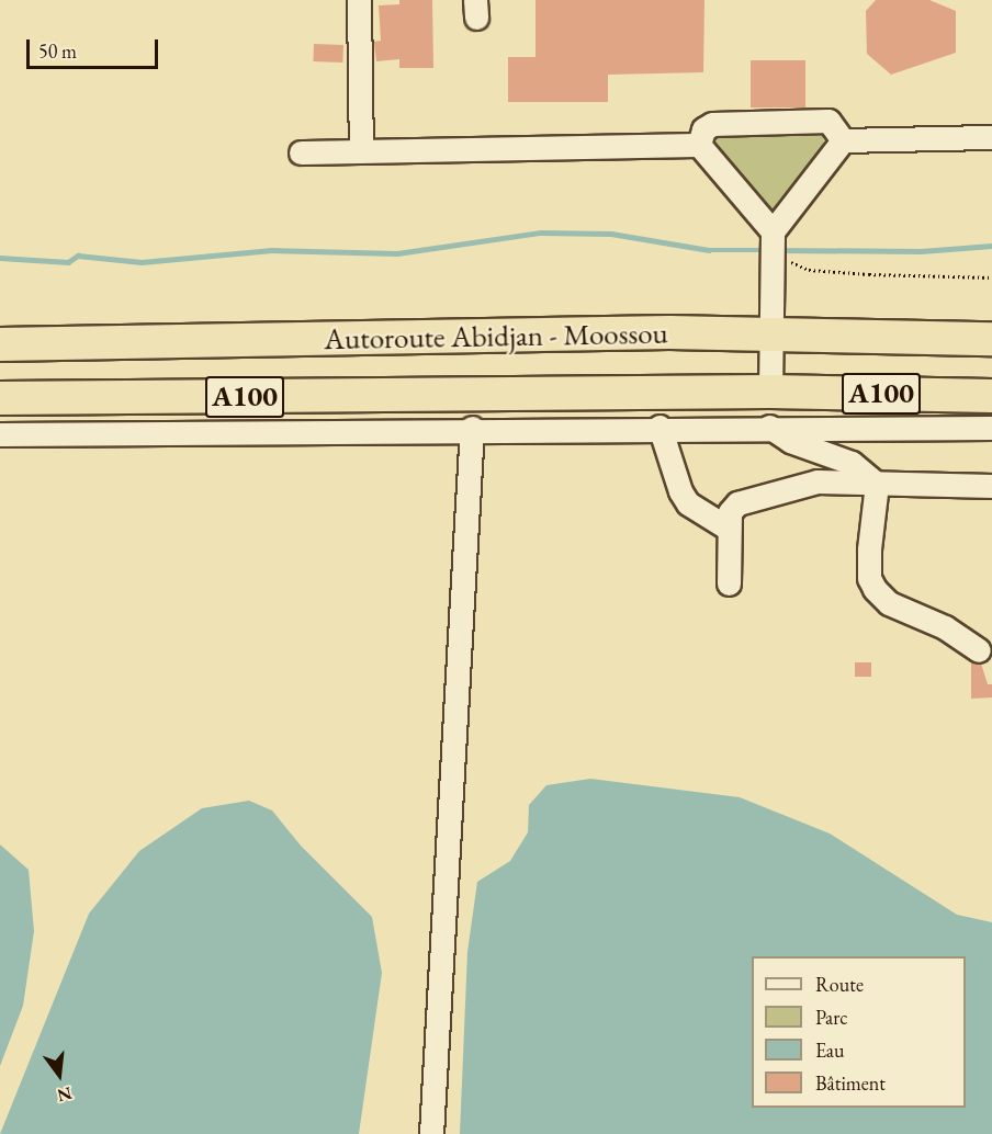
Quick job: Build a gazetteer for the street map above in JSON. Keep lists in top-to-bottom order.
{
  "streets": {
    "highway": ["Autoroute Abidjan - Moossou", "A100"]
  },
  "legend": [
    "Route",
    "Parc",
    "Eau",
    "Bâtiment"
  ],
  "scale_bar": "50 m",
  "north": "bottom"
}
